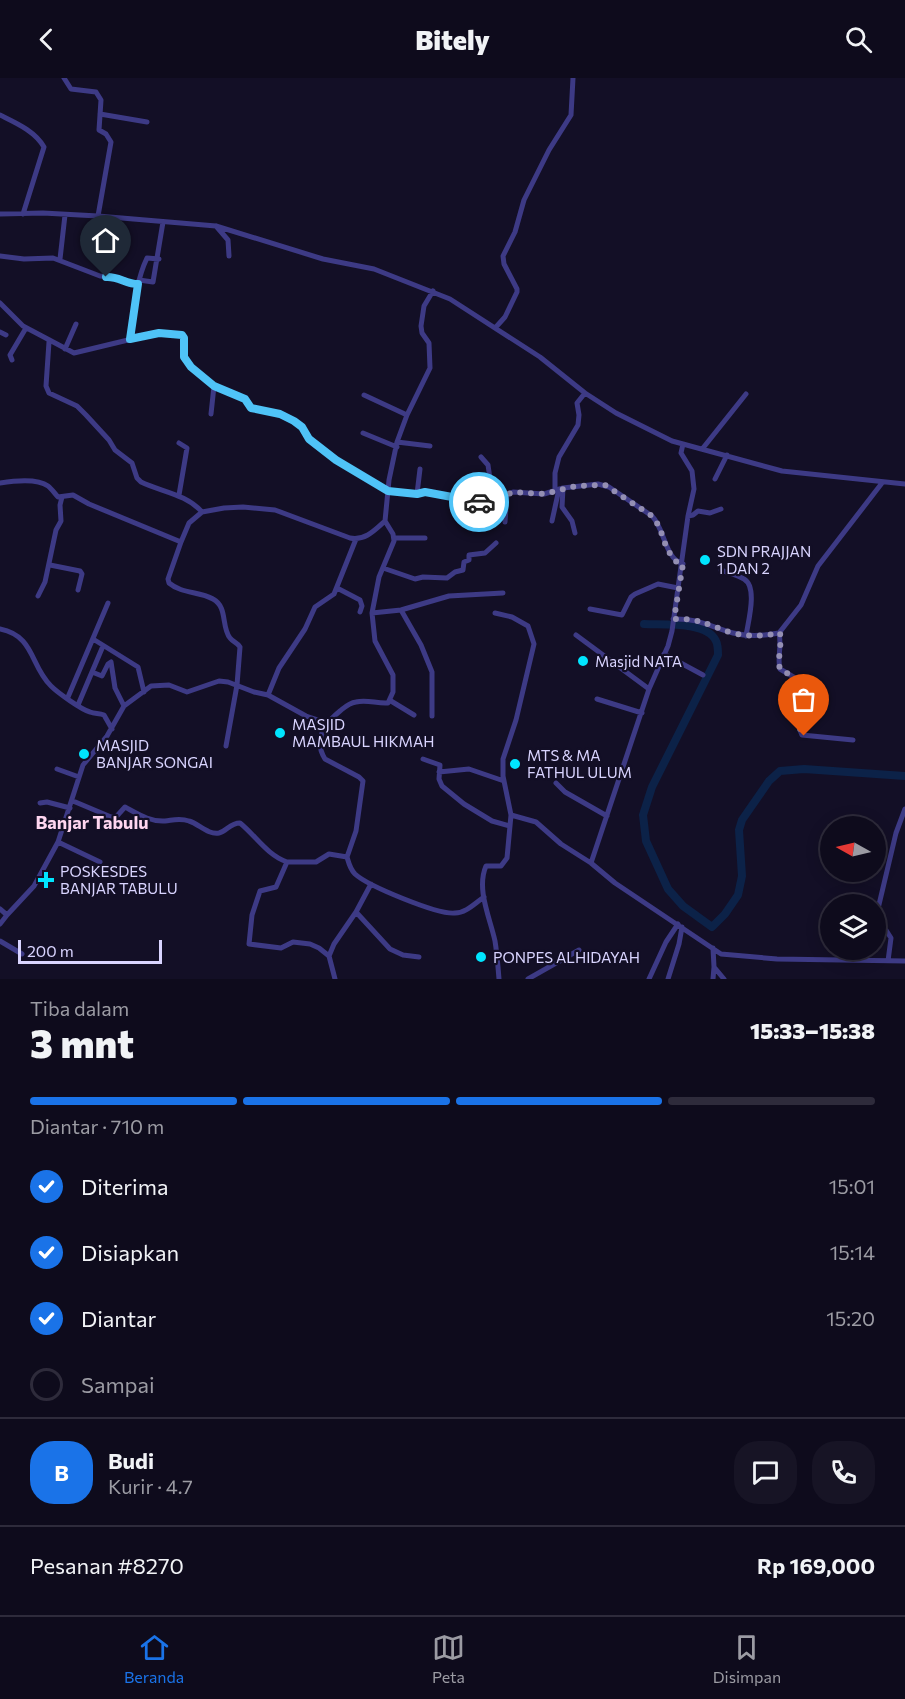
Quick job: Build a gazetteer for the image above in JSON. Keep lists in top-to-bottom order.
{
  "districts": ["Banjar Tabulu"],
  "places": {
    "other": [
      "SDN PRAJJAN 1 DAN 2",
      "Masjid NATA",
      "MASJID MAMBAUL HIKMAH",
      "MASJID BANJAR SONGAI",
      "MTS & MA FATHUL ULUM",
      "PONPES ALHIDAYAH"
    ],
    "health": ["POSKESDES BANJAR TABULU"]
  },
  "scale_bar": "200 m",
  "north": "left",
  "page": {
    "header": "Bitely",
    "scale": "200 m",
    "heading": ["3 mnt", "Tiba dalam", "15:33–15:38"],
    "panel": [
      "Budi",
      "Kurir · 4.7",
      "Pesanan #8270",
      "Rp 169,000"
    ],
    "bar": "Diantar · 710 m",
    "list": [
      ["Diterima", "15:01"],
      ["Disiapkan", "15:14"],
      ["Diantar", "15:20"],
      "Sampai"
    ],
    "round": "B",
    "tabs": ["Beranda", "Peta", "Disimpan"]
  }
}
